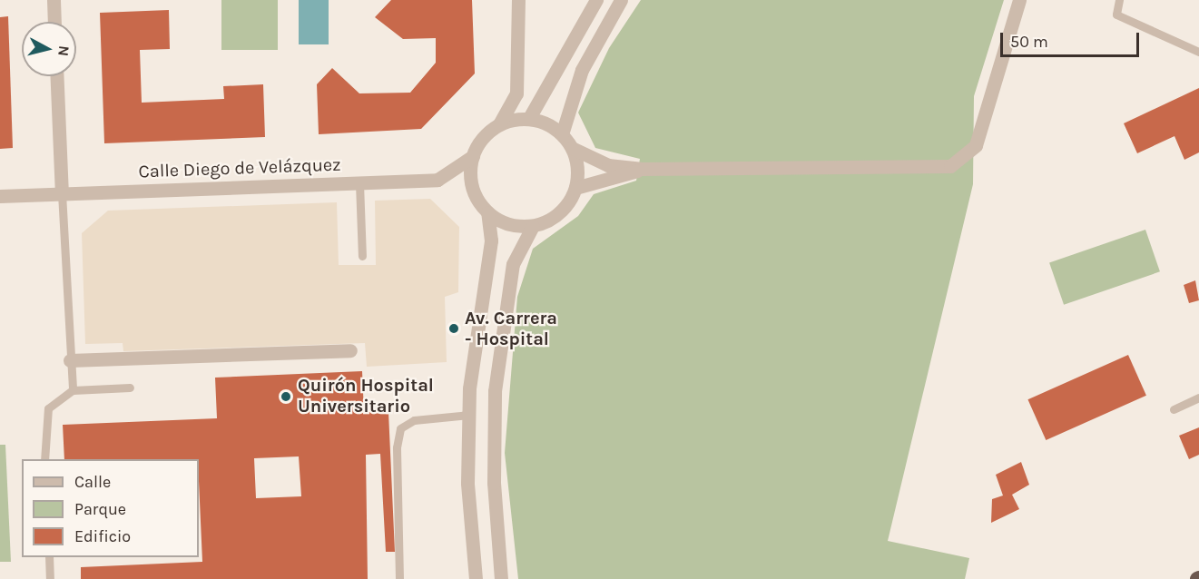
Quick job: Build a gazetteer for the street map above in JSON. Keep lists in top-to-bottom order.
{
  "streets": {
    "street": ["Calle Diego de Velázquez"]
  },
  "places": ["Av. Carrera - Hospital", "Quirón Hospital Universitario"],
  "legend": ["Calle", "Parque", "Edificio"],
  "scale_bar": "50 m",
  "north": "right"
}
